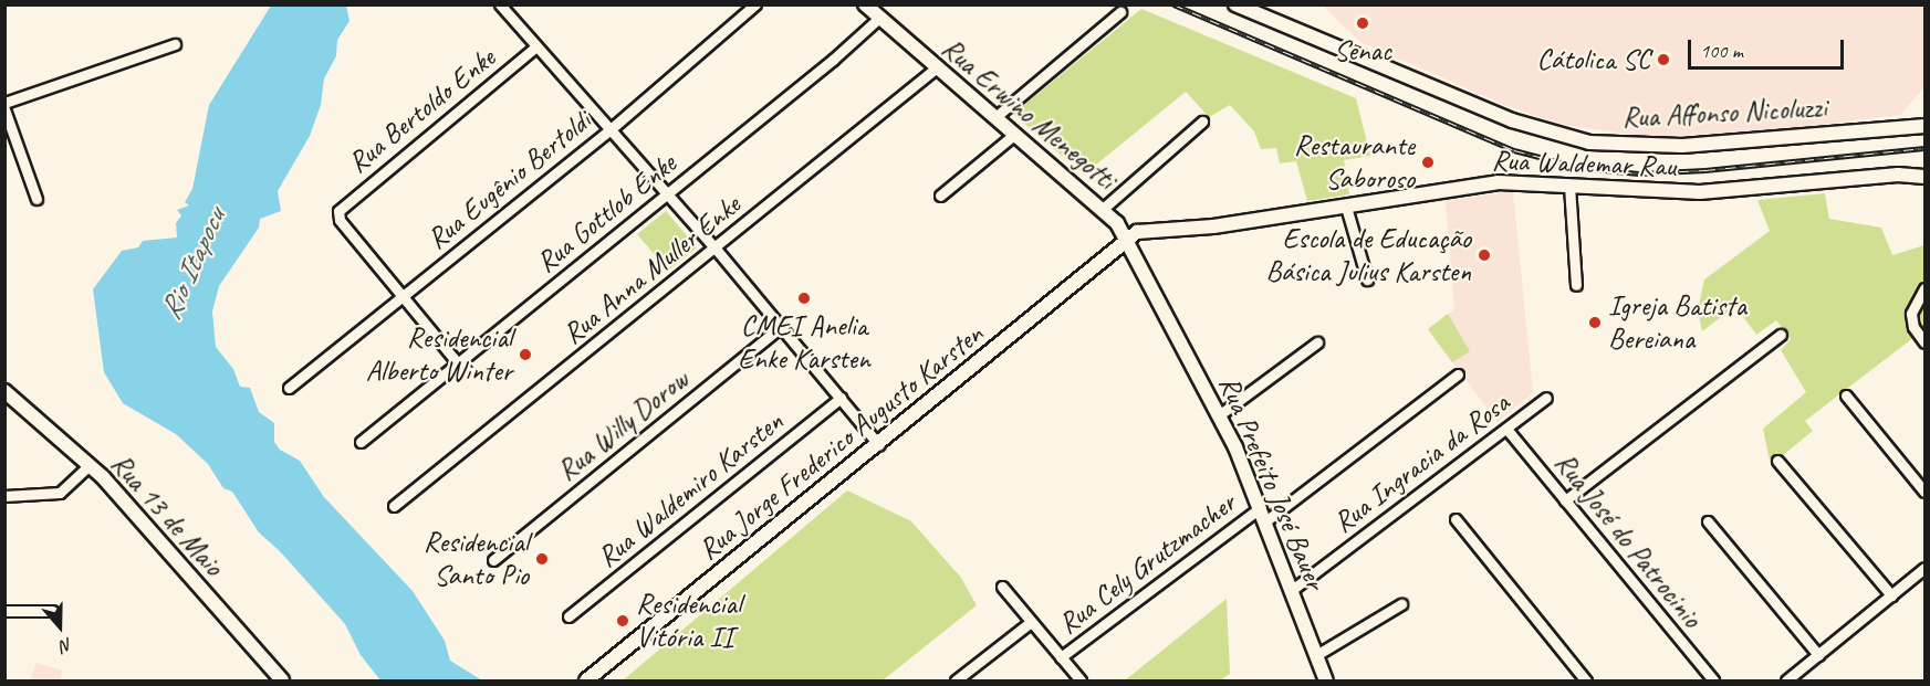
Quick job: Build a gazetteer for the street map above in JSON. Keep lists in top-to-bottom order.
{
  "streets": {
    "street": [
      "Rua Bertoldo Enke",
      "Rua Affonso Nicoluzzi",
      "Rua Erwino Menegotti",
      "Rua Waldemar Rau",
      "Rua Eugênio Bertoldi",
      "Rua Gottlob Enke",
      "Rua Anna Muller Enke",
      "Rua Willy Dorow",
      "Rua Jorge Frederico Augusto Karsten",
      "Rua Ingracia da Rosa",
      "Rua Prefeito José Bauer",
      "Rua Waldemiro Karsten",
      "Rua 13 de Maio",
      "Rua José do Patrocinio",
      "Rua Cely Grutzmacher"
    ]
  },
  "crossings": [
    ["Rua Bertoldo Enke", "Rua Eugênio Bertoldi"],
    ["Rua Erwino Menegotti", "Rua Waldemar Rau"],
    ["Rua Erwino Menegotti", "Rua Gottlob Enke"],
    ["Rua Erwino Menegotti", "Rua Anna Muller Enke"],
    ["Rua Erwino Menegotti", "Rua Jorge Frederico Augusto Karsten"],
    ["Rua Erwino Menegotti", "Rua Prefeito José Bauer"],
    ["Rua Waldemar Rau", "Rua Jorge Frederico Augusto Karsten"],
    ["Rua Waldemar Rau", "Rua Prefeito José Bauer"],
    ["Rua Jorge Frederico Augusto Karsten", "Rua Prefeito José Bauer"],
    ["Rua Ingracia da Rosa", "Rua Prefeito José Bauer"],
    ["Rua Ingracia da Rosa", "Rua José do Patrocinio"],
    ["Rua Prefeito José Bauer", "Rua Cely Grutzmacher"]
  ],
  "water": ["Rio Itapocu"],
  "places": [
    "Senac",
    "Cátolica SC",
    "Restaurante Saboroso",
    "Escola de Educação Básica Julius Karsten",
    "CMEI Anelia Enke Karsten",
    "Igreja Batista Bereiana",
    "Residencial Alberto Winter",
    "Residencial Santo Pio",
    "Residencial Vitória II"
  ],
  "scale_bar": "100 m",
  "north": "bottom"
}
